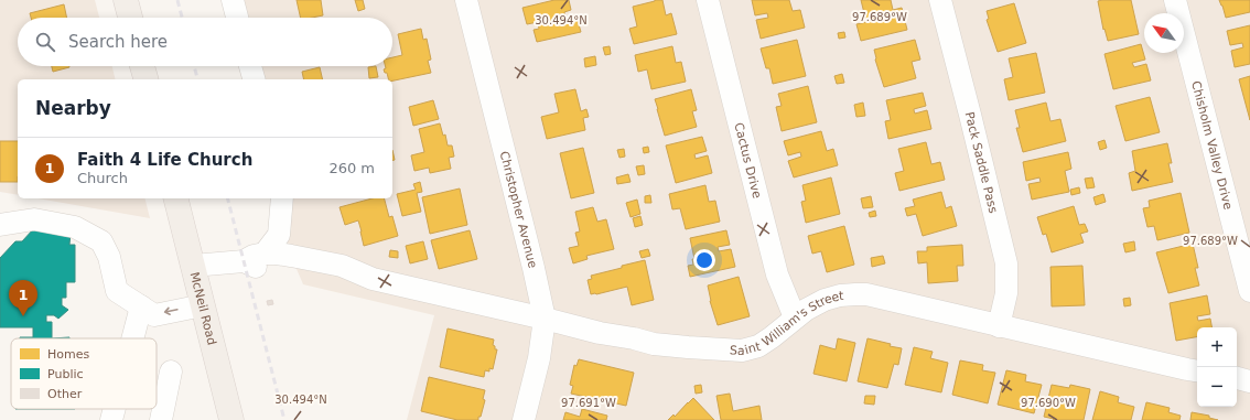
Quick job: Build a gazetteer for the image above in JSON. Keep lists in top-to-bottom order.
{
  "streets": {
    "main road": ["McNeil Road"],
    "street": [
      "Chisholm Valley Drive",
      "Cactus Drive",
      "Pack Saddle Pass",
      "Christopher Avenue",
      "Saint William's Street"
    ]
  },
  "crossings": [
    ["Cactus Drive", "Saint William's Street"],
    ["Pack Saddle Pass", "Saint William's Street"],
    ["Christopher Avenue", "Saint William's Street"],
    ["McNeil Road", "Saint William's Street"]
  ],
  "legend": ["Homes", "Public", "Other"],
  "north": "top left",
  "page": {
    "search": "Search here",
    "heading": "Nearby",
    "list": [
      {
        "mark": "1",
        "name": "Faith 4 Life Church",
        "note": "Church",
        "value": "260 m"
      }
    ],
    "pins": "1",
    "map_buttons": ["+", "−"]
  },
  "coordinates": [
    "97.689°W",
    "30.494°N",
    "97.691°W",
    "97.690°W"
  ]
}
